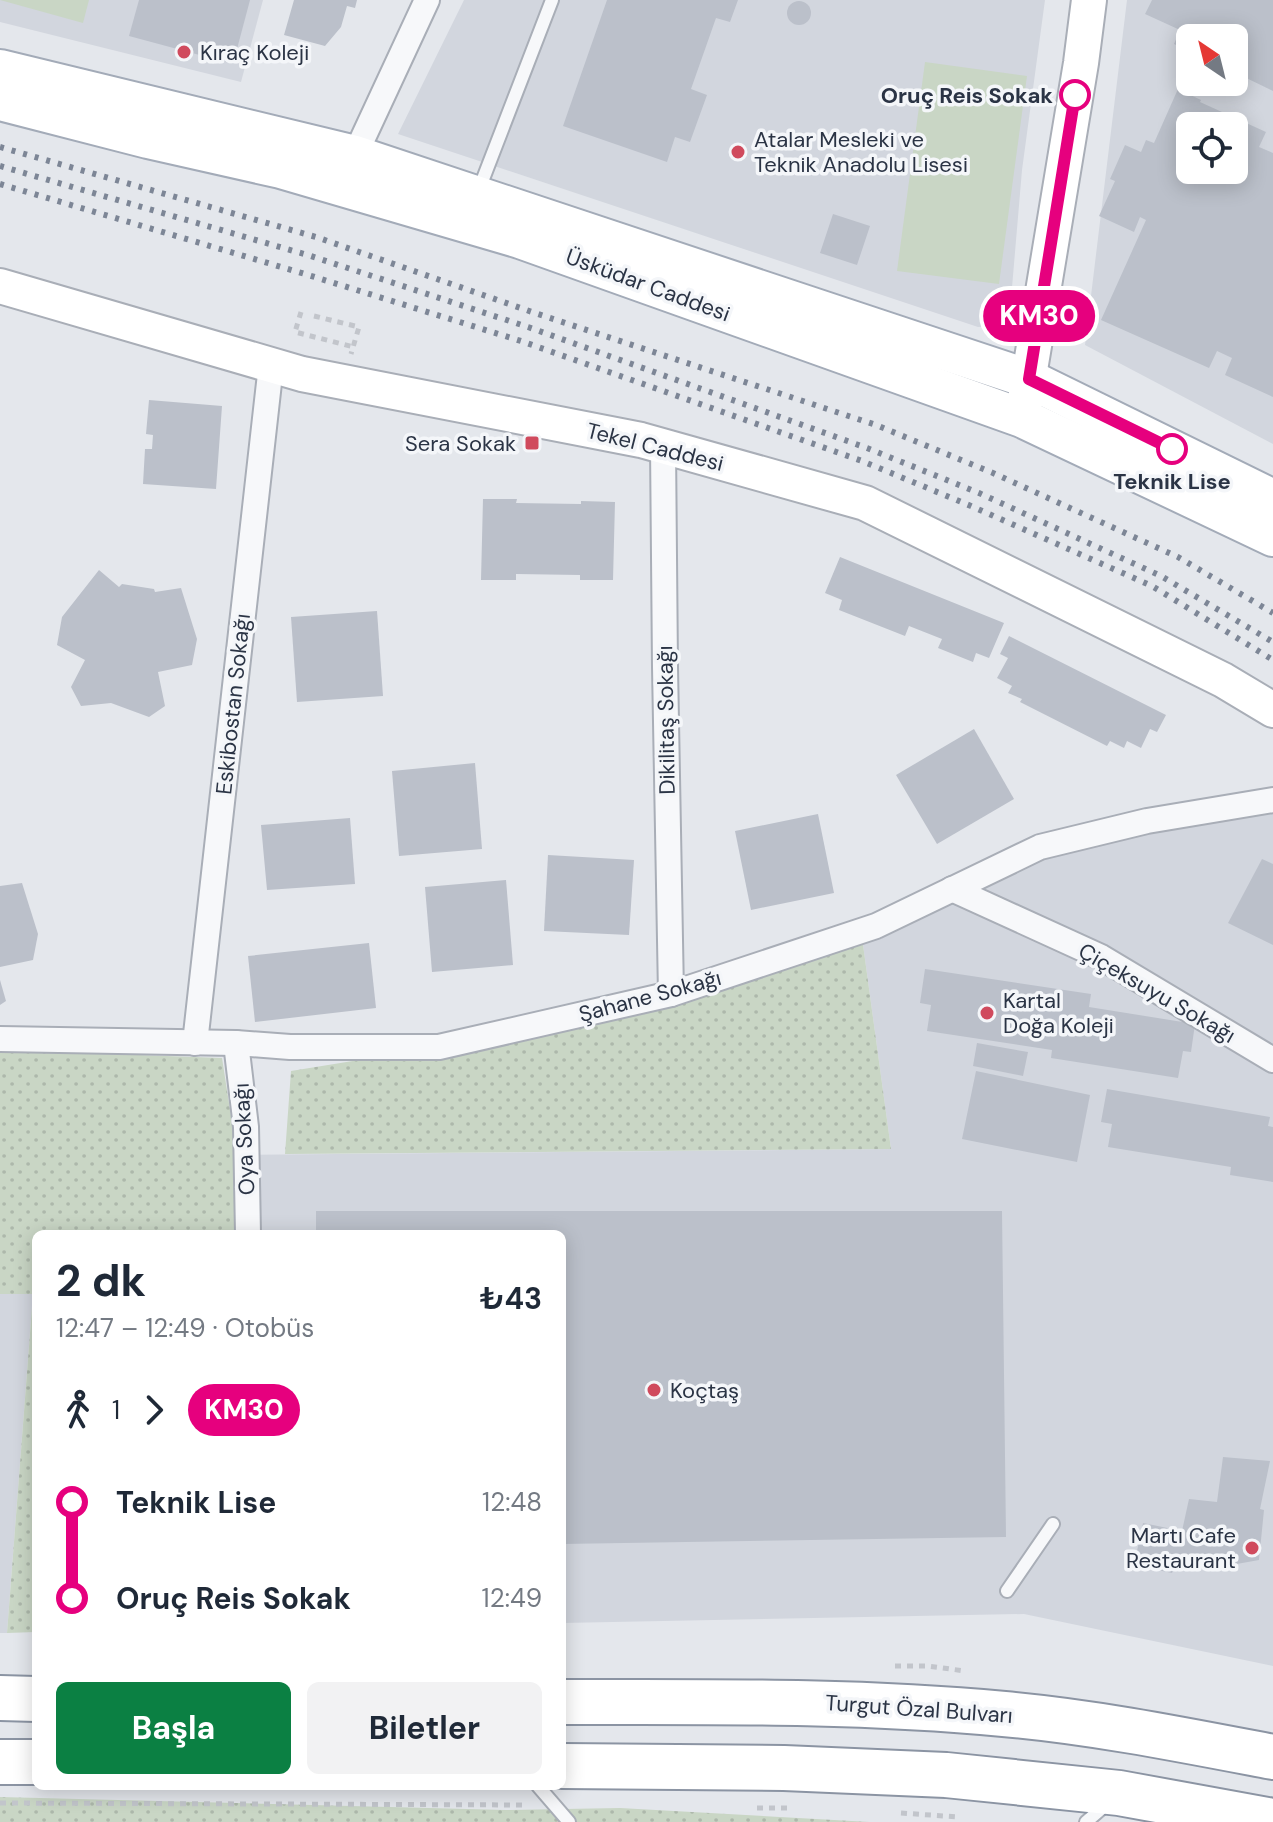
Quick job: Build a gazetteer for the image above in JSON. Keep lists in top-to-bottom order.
{
  "streets": {
    "highway": ["Turgut Özal Bulvarı"],
    "main road": ["Üsküdar Caddesi"],
    "street": [
      "Tekel Caddesi",
      "Eskibostan Sokağı",
      "Dikilitaş Sokağı",
      "Çiçeksuyu Sokağı",
      "Şahane Sokağı",
      "Oya Sokağı"
    ]
  },
  "crossings": [
    ["Tekel Caddesi", "Eskibostan Sokağı"],
    ["Tekel Caddesi", "Dikilitaş Sokağı"],
    ["Eskibostan Sokağı", "Şahane Sokağı"],
    ["Dikilitaş Sokağı", "Şahane Sokağı"],
    ["Çiçeksuyu Sokağı", "Şahane Sokağı"],
    ["Şahane Sokağı", "Oya Sokağı"]
  ],
  "places": {
    "other": [
      "Kıraç Koleji",
      "Oruç Reis Sokak",
      "Atalar Mesleki ve Teknik Anadolu Lisesi",
      "Teknik Lise",
      "Kartal Doğa Koleji",
      "Koçtaş",
      "Martı Cafe Restaurant"
    ],
    "transit": ["Sera Sokak"]
  },
  "lines": ["bus line KM30"],
  "north": "top left",
  "page": {
    "on_map": "KM30",
    "heading": ["2 dk", "12:47 – 12:49 · Otobüs", "₺43"],
    "legs": ["1", "KM30"],
    "list": [
      {
        "name": "Teknik Lise",
        "value": "12:48"
      },
      {
        "name": "Oruç Reis Sokak",
        "value": "12:49"
      }
    ],
    "buttons": ["Başla", "Biletler"]
  }
}
